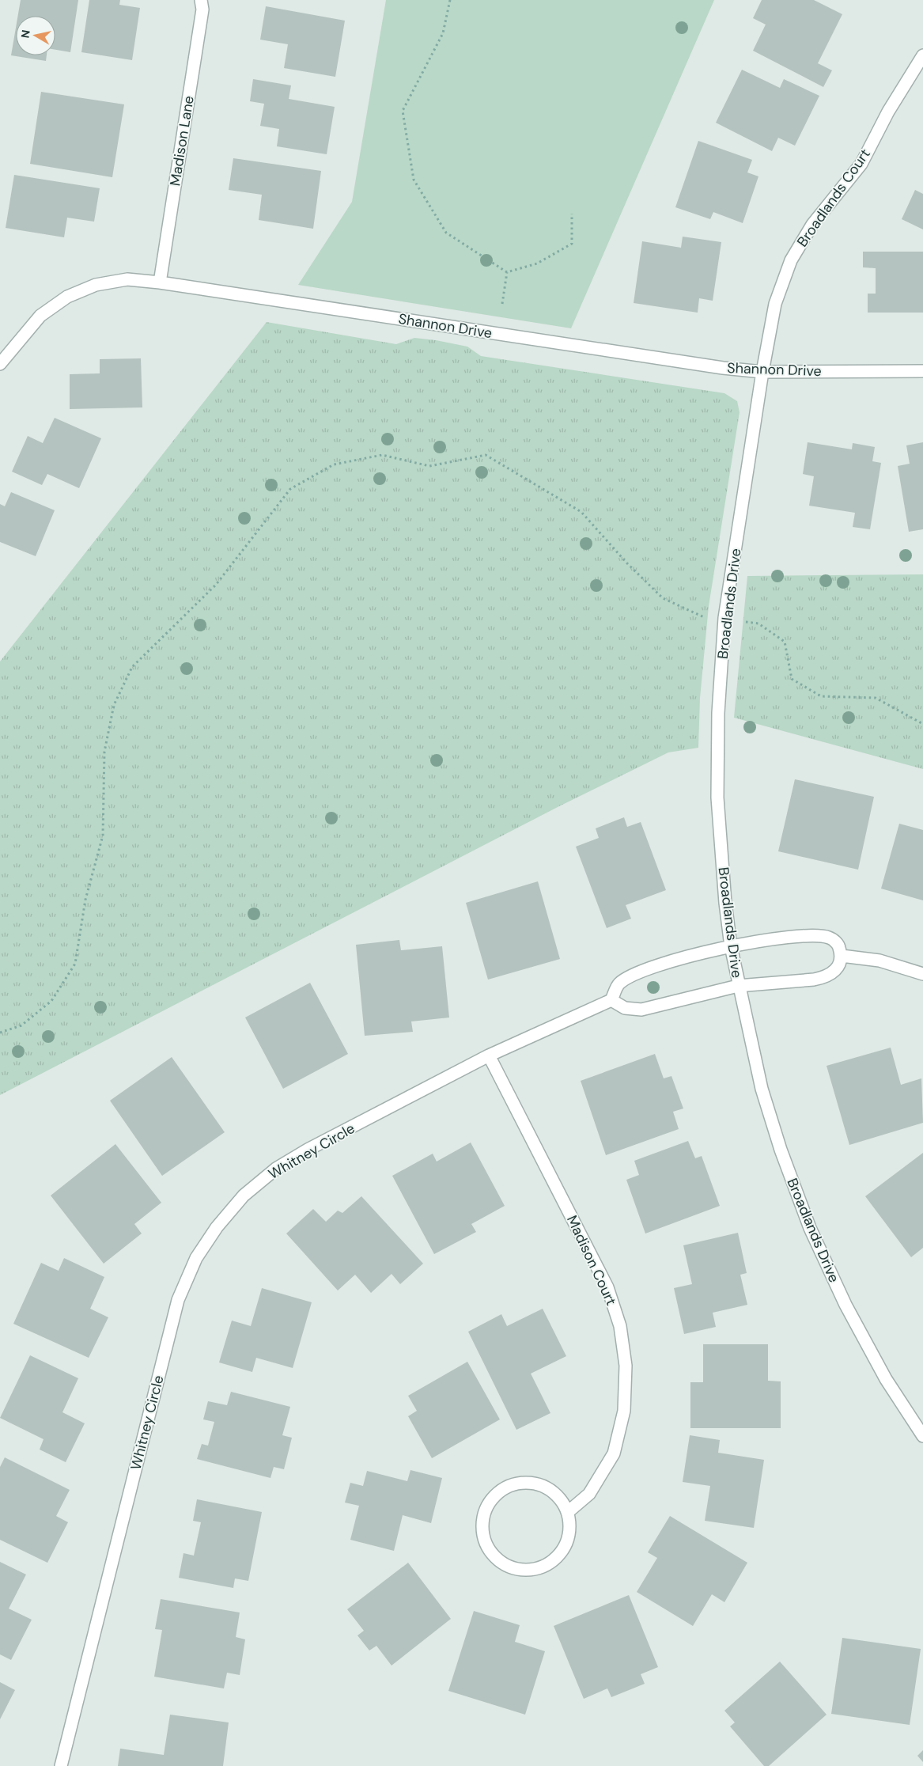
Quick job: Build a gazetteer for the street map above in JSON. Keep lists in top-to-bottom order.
{
  "streets": {
    "street": [
      "Madison Lane",
      "Broadlands Court",
      "Shannon Drive",
      "Broadlands Drive",
      "Whitney Circle",
      "Madison Court"
    ]
  },
  "crossings": [
    ["Madison Lane", "Shannon Drive"],
    ["Broadlands Court", "Shannon Drive"],
    ["Broadlands Court", "Broadlands Drive"],
    ["Shannon Drive", "Broadlands Drive"],
    ["Whitney Circle", "Madison Court"]
  ],
  "north": "left"
}
